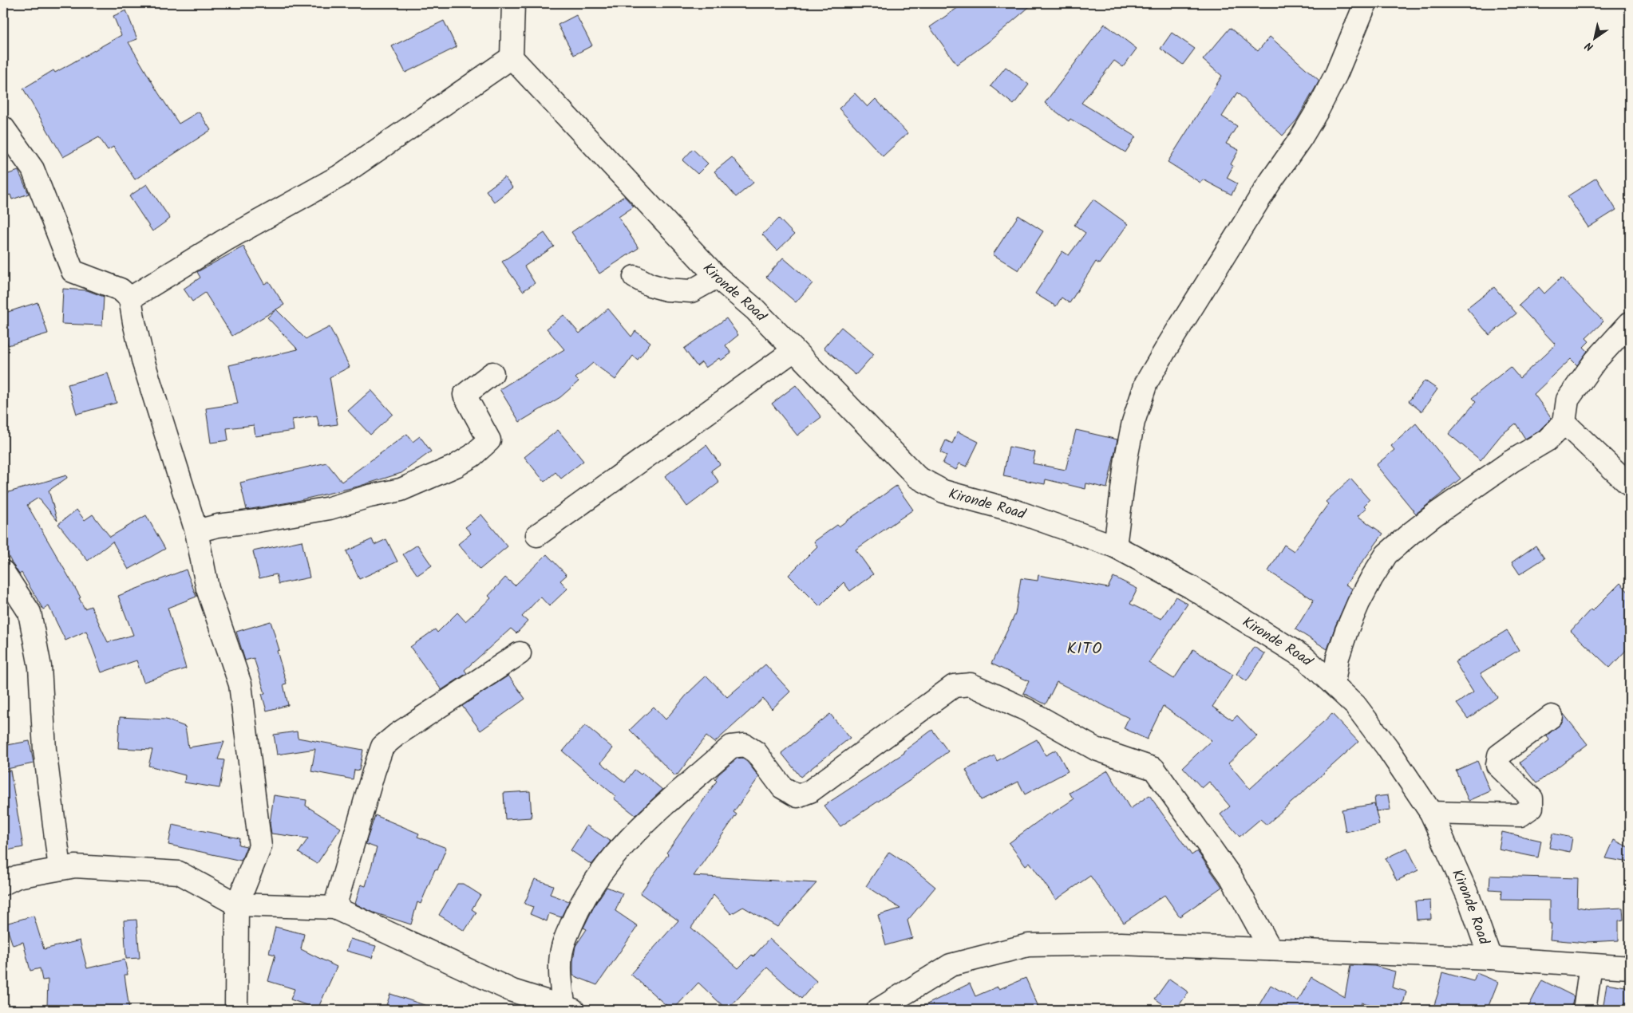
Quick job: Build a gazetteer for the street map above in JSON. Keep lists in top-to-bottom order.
{
  "streets": {
    "street": ["Kironde Road"]
  },
  "districts": ["KITO"],
  "north": "bottom left"
}
